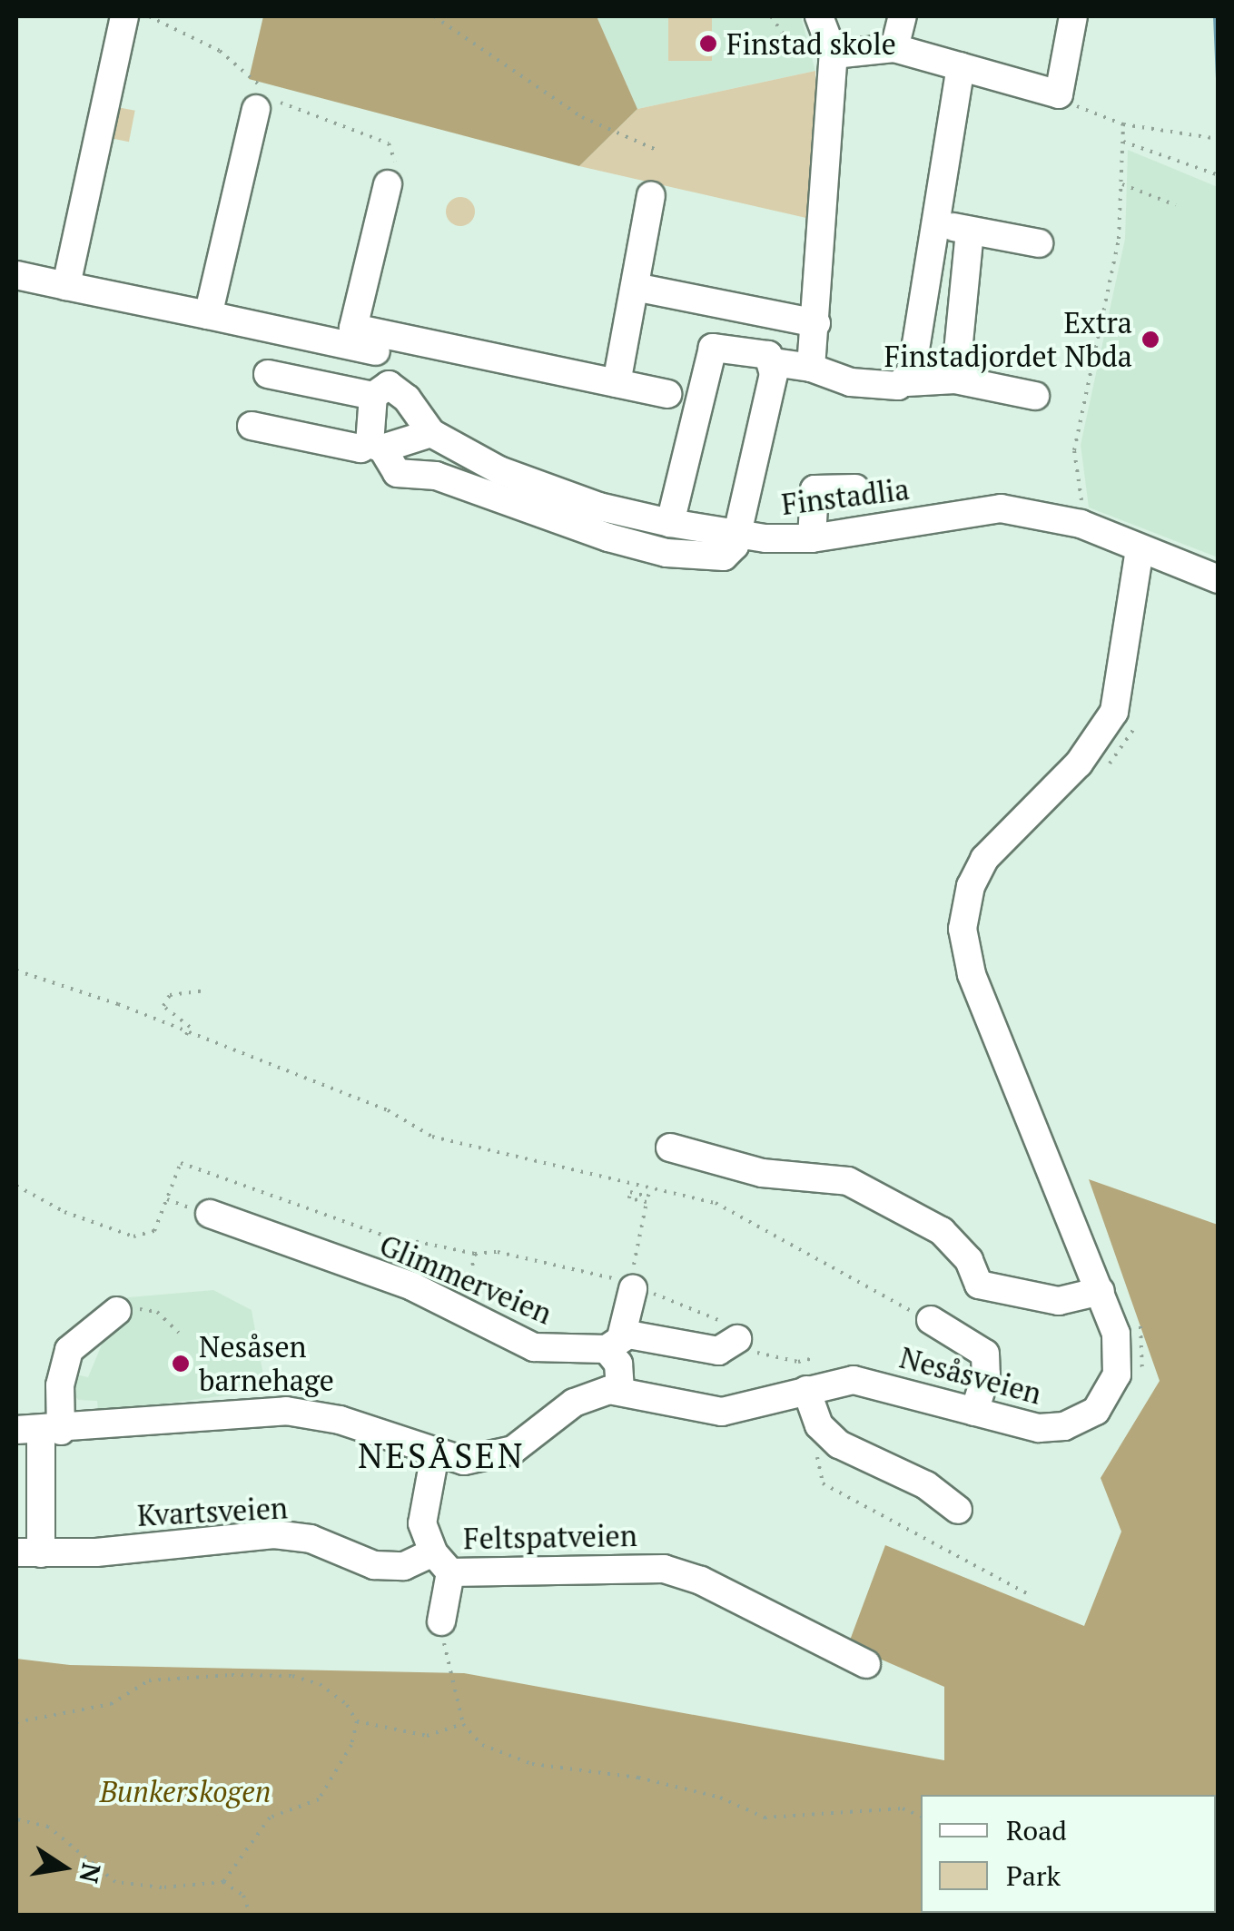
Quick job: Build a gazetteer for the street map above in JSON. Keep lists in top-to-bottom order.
{
  "streets": {
    "street": [
      "Finstadlia",
      "Glimmerveien",
      "Nesåsveien",
      "Kvartsveien",
      "Feltspatveien"
    ]
  },
  "crossings": [
    ["Finstadlia", "Nesåsveien"],
    ["Nesåsveien", "Kvartsveien"],
    ["Nesåsveien", "Feltspatveien"],
    ["Kvartsveien", "Feltspatveien"]
  ],
  "districts": ["NESÅSEN"],
  "parks": ["Bunkerskogen"],
  "places": ["Finstad skole", "Extra Finstadjordet Nbda", "Nesåsen barnehage"],
  "legend": ["Road", "Park"],
  "north": "right"
}
